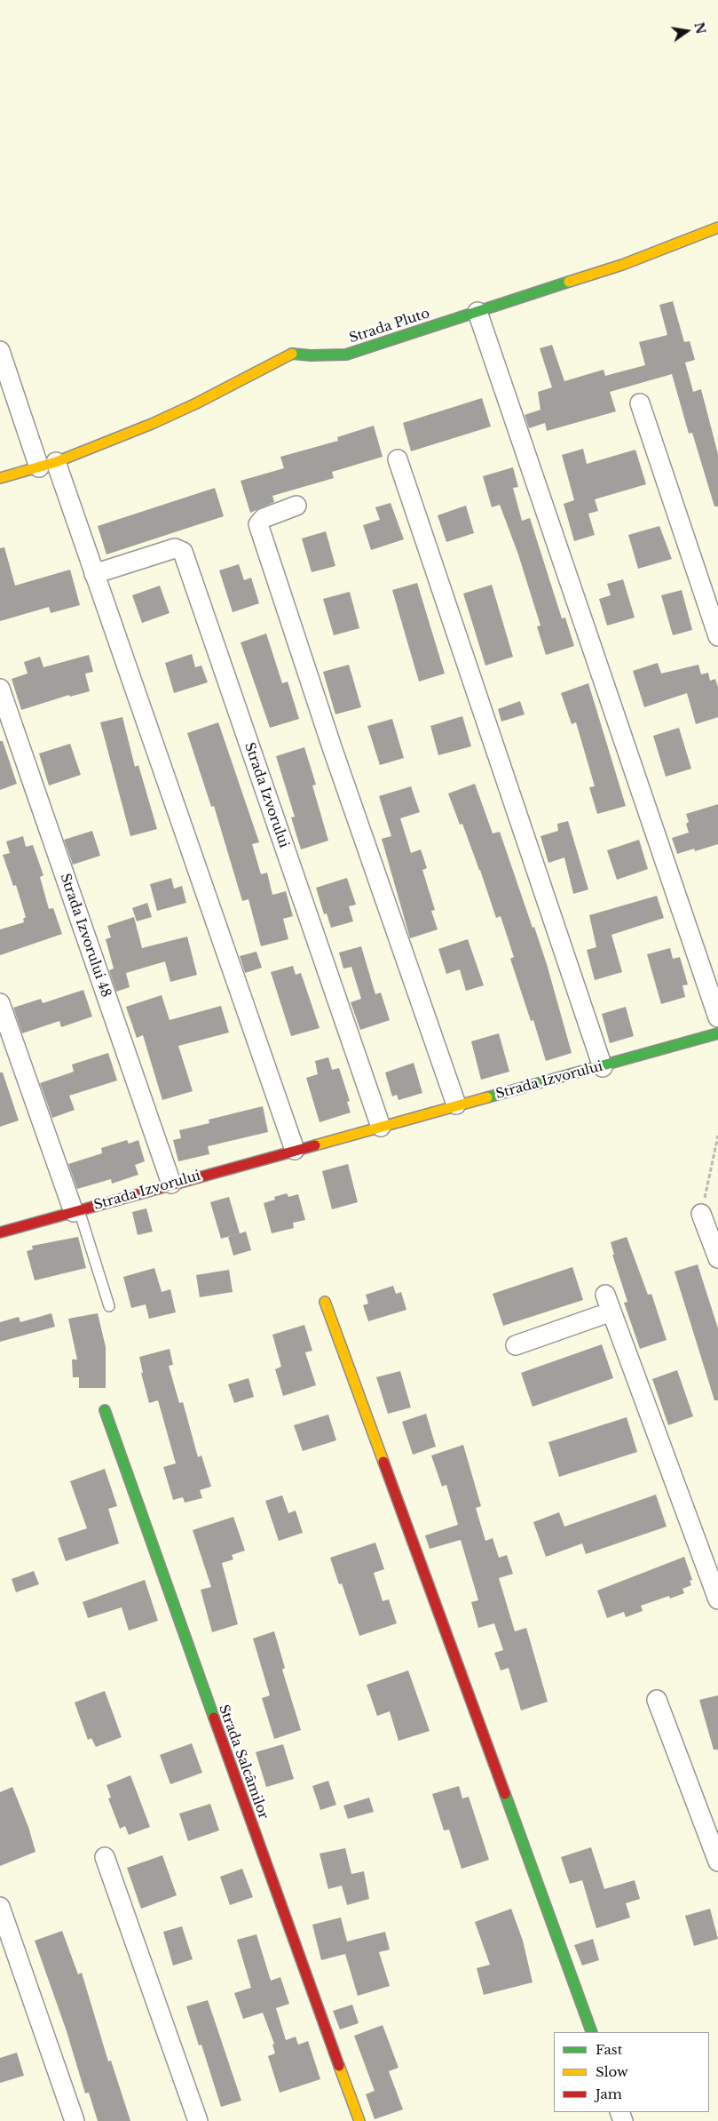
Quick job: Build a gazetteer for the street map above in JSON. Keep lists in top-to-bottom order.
{
  "streets": {
    "street": [
      "Strada Pluto",
      "Strada Izvorului",
      "Strada Izvorului 48",
      "Strada Salcâmilor"
    ]
  },
  "crossings": [
    ["Strada Izvorului", "Strada Izvorului 48"]
  ],
  "legend": ["Fast", "Slow", "Jam"],
  "north": "right"
}
